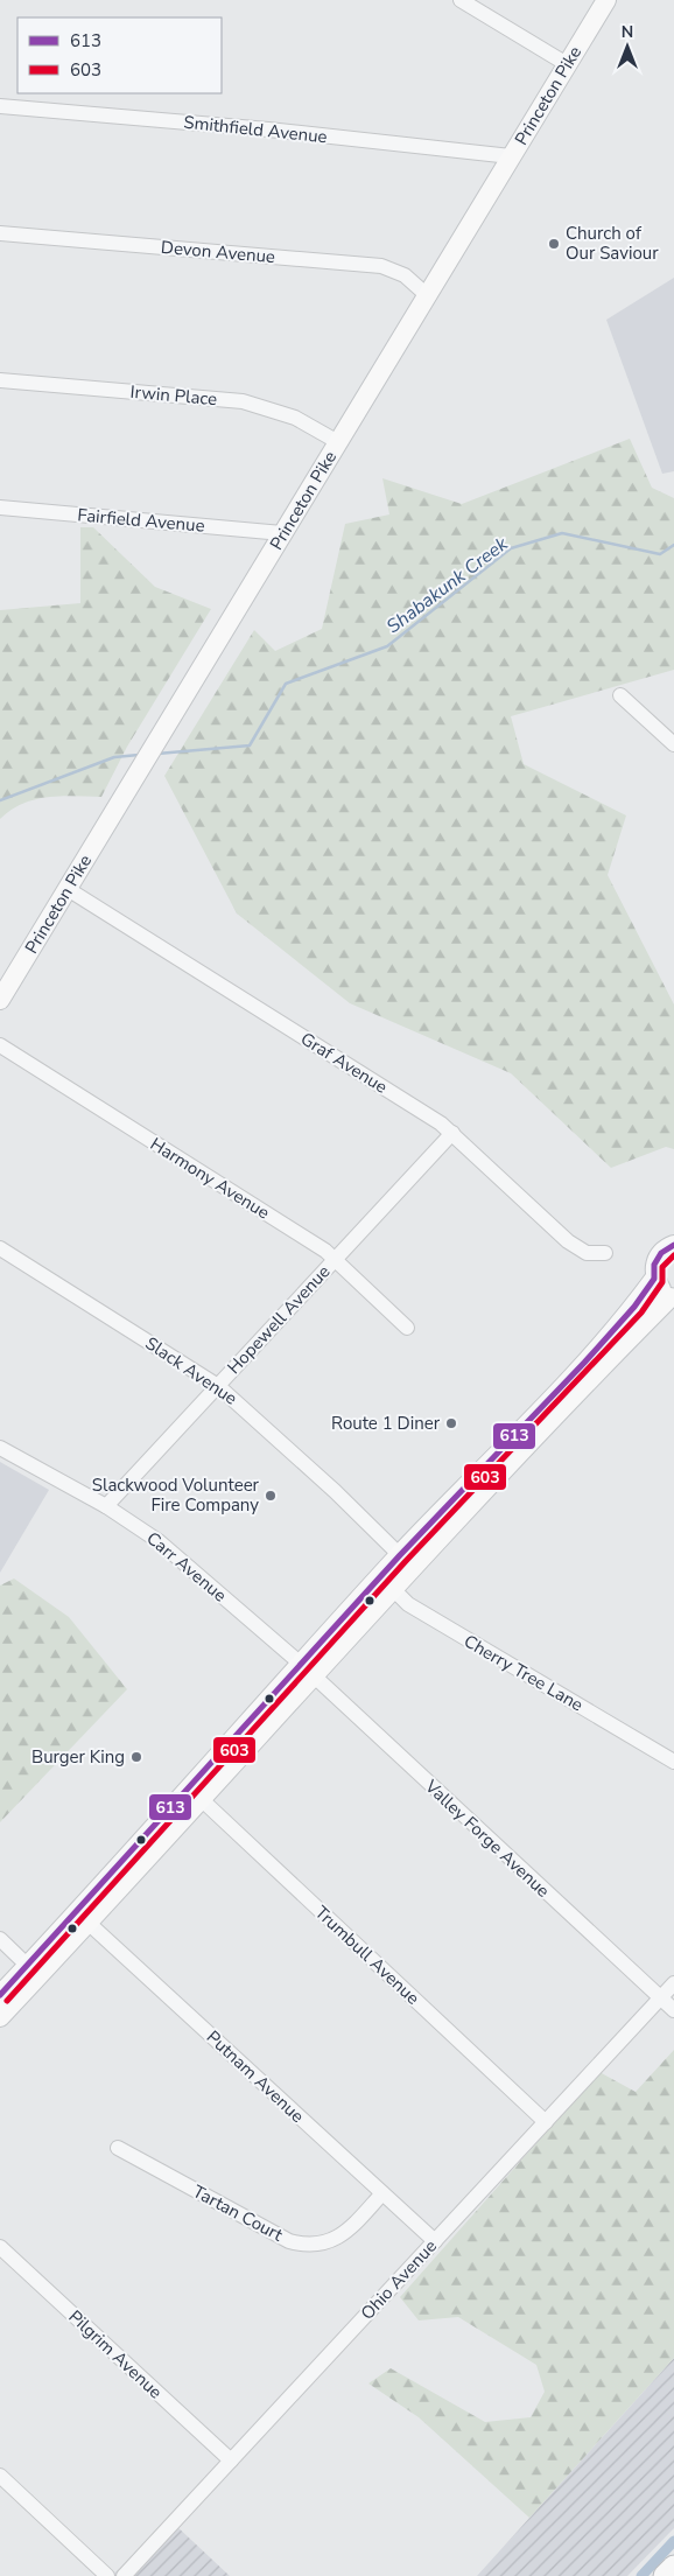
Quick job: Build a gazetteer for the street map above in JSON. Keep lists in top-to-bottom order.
{
  "streets": {
    "main road": ["Princeton Pike"],
    "street": [
      "Smithfield Avenue",
      "Devon Avenue",
      "Irwin Place",
      "Fairfield Avenue",
      "Graf Avenue",
      "Harmony Avenue",
      "Hopewell Avenue",
      "Slack Avenue",
      "Carr Avenue",
      "Cherry Tree Lane",
      "Valley Forge Avenue",
      "Trumbull Avenue",
      "Putnam Avenue",
      "Tartan Court",
      "Ohio Avenue",
      "Pilgrim Avenue"
    ]
  },
  "crossings": [
    ["Princeton Pike", "Smithfield Avenue"],
    ["Princeton Pike", "Devon Avenue"],
    ["Princeton Pike", "Irwin Place"],
    ["Princeton Pike", "Fairfield Avenue"],
    ["Princeton Pike", "Graf Avenue"],
    ["Graf Avenue", "Hopewell Avenue"],
    ["Harmony Avenue", "Hopewell Avenue"],
    ["Hopewell Avenue", "Slack Avenue"],
    ["Hopewell Avenue", "Carr Avenue"],
    ["Carr Avenue", "Valley Forge Avenue"],
    ["Valley Forge Avenue", "Ohio Avenue"],
    ["Trumbull Avenue", "Ohio Avenue"],
    ["Putnam Avenue", "Tartan Court"],
    ["Putnam Avenue", "Ohio Avenue"],
    ["Ohio Avenue", "Pilgrim Avenue"]
  ],
  "water": ["Shabakunk Creek"],
  "places": [
    "Church of Our Saviour",
    "Route 1 Diner",
    "Slackwood Volunteer Fire Company",
    "Burger King"
  ],
  "lines": ["transit line 613", "transit line 603"],
  "legend": ["613", "603"],
  "north": "top"
}
